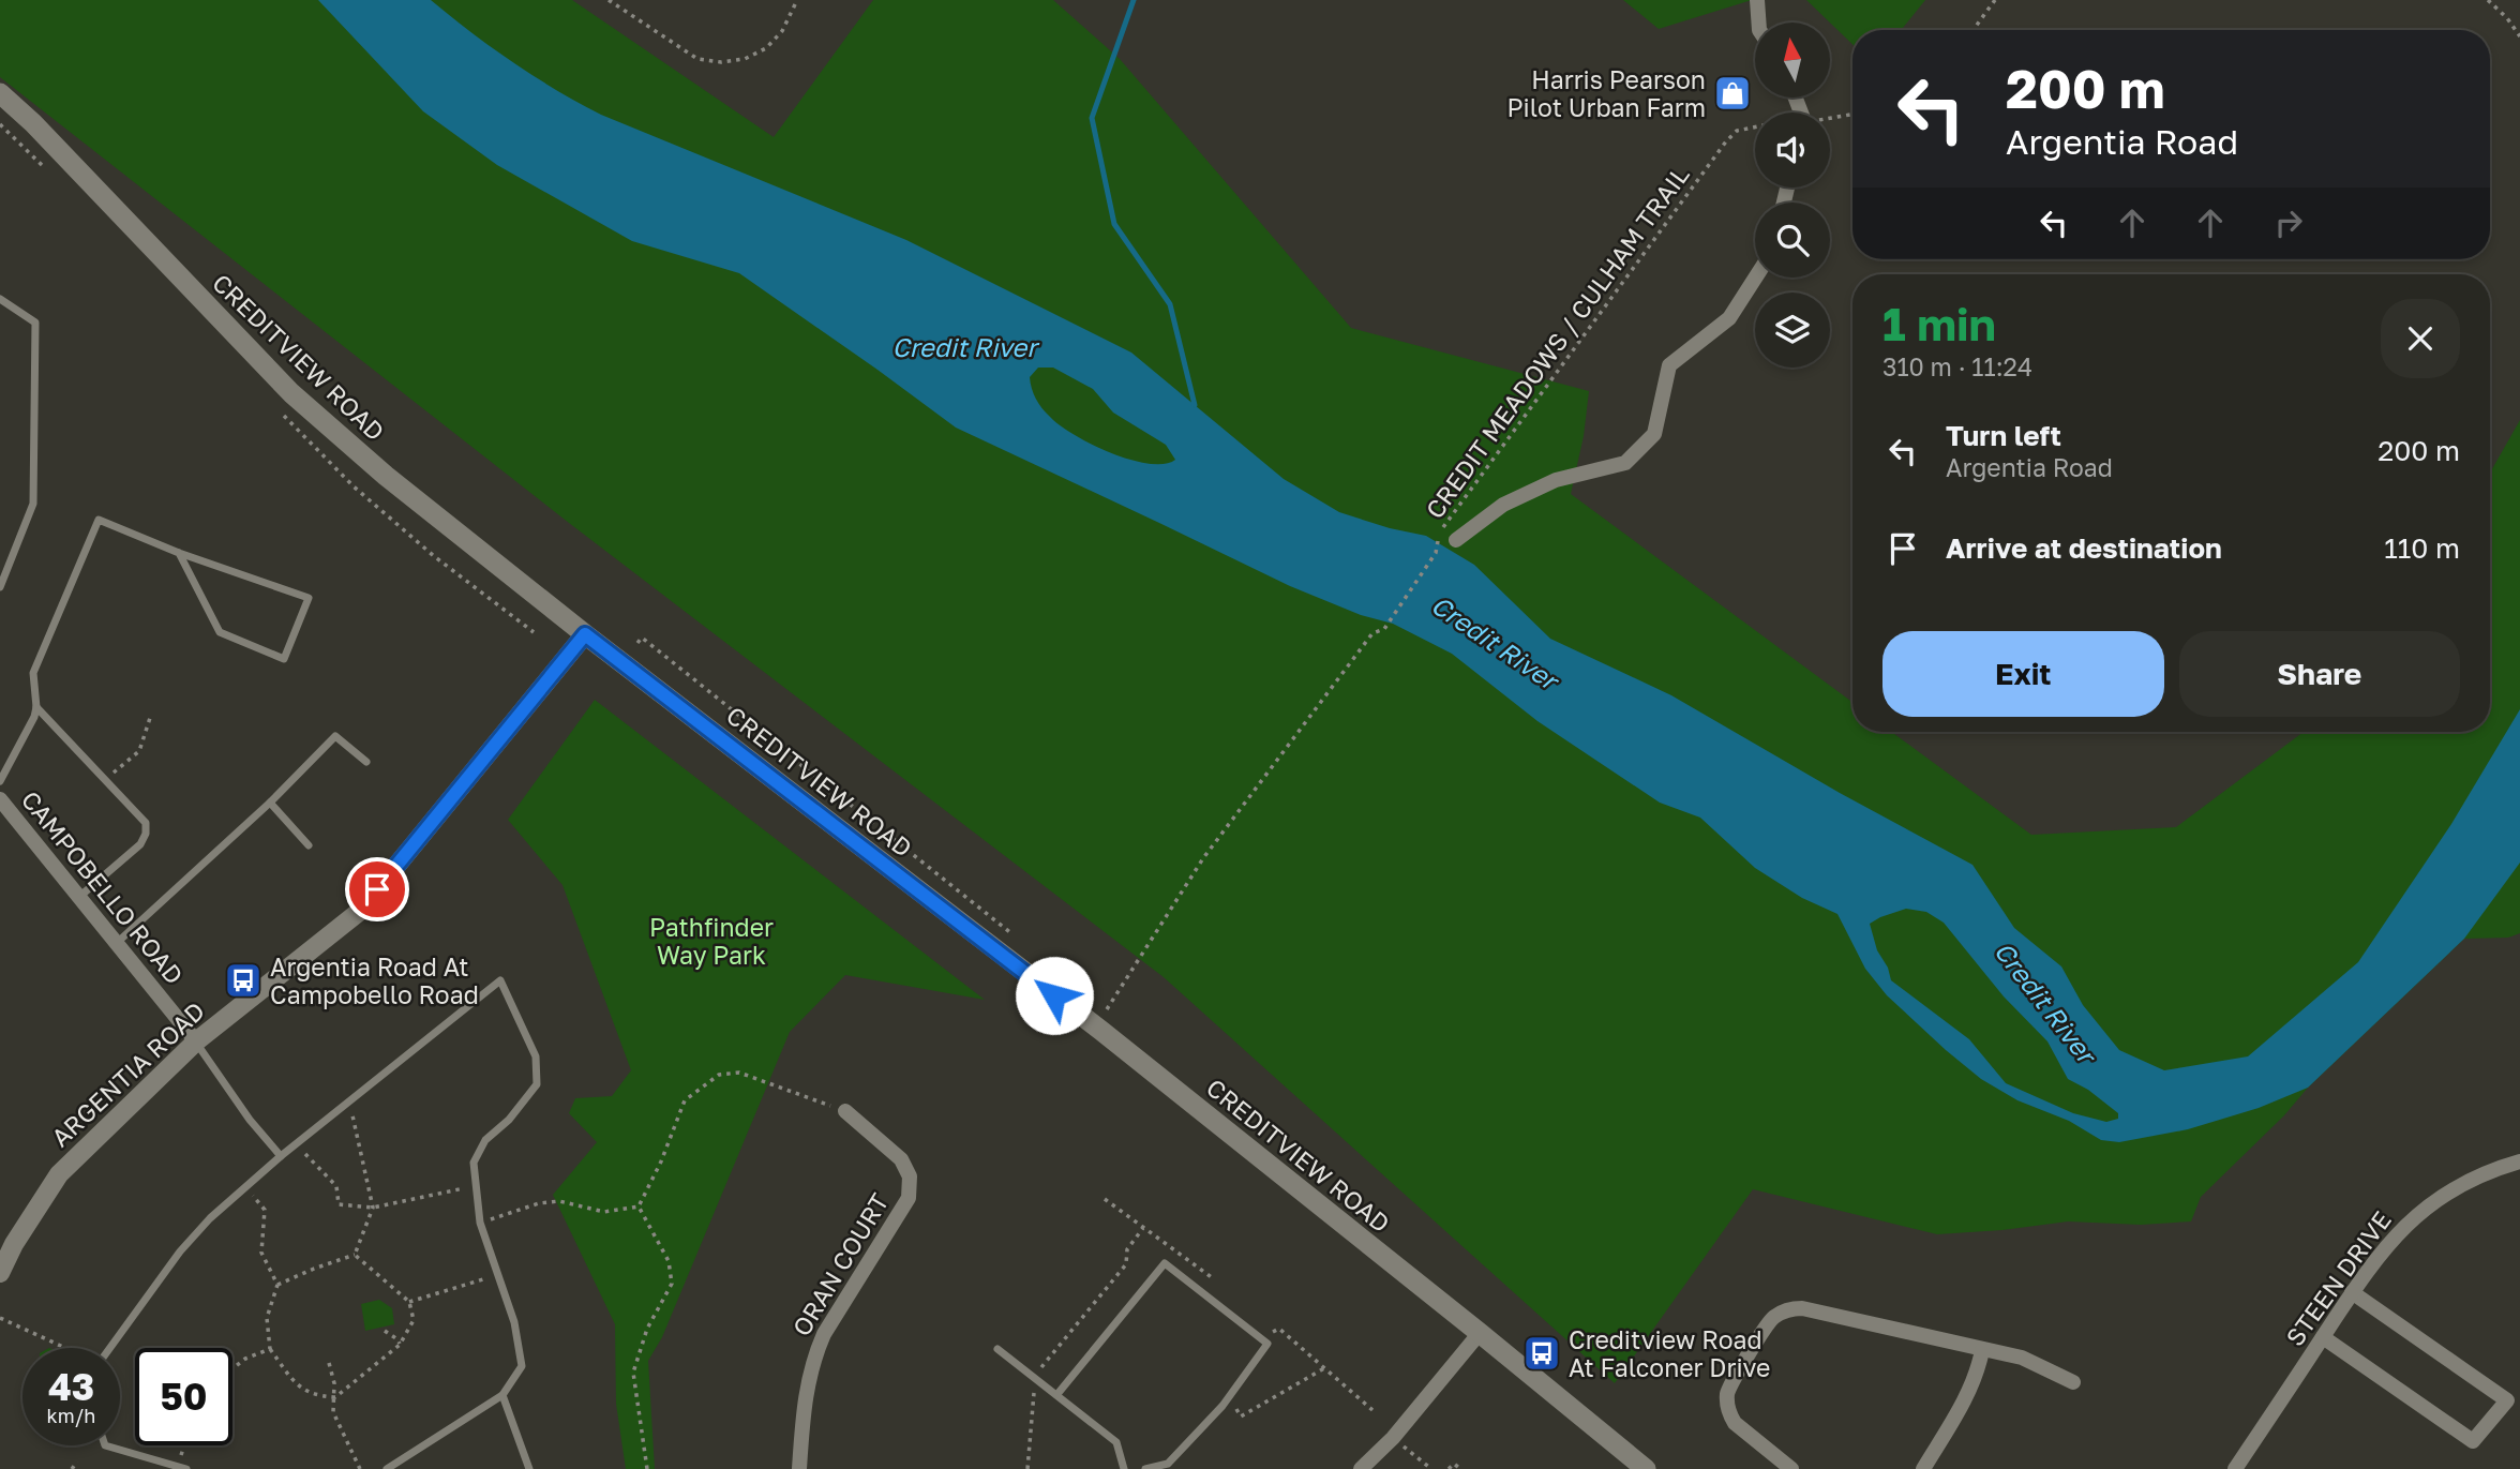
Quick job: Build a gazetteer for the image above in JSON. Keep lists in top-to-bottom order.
{
  "streets": {
    "main road": ["CREDITVIEW ROAD"],
    "street": [
      "CAMPOBELLO ROAD",
      "ARGENTIA ROAD",
      "ORAN COURT",
      "STEEN DRIVE"
    ],
    "path": ["CREDIT MEADOWS / CULHAM TRAIL"]
  },
  "crossings": [
    ["CREDITVIEW ROAD", "ARGENTIA ROAD"],
    ["CAMPOBELLO ROAD", "ARGENTIA ROAD"]
  ],
  "water": ["Credit River"],
  "parks": ["Pathfinder Way Park"],
  "places": {
    "shop": ["Harris Pearson Pilot Urban Farm"],
    "bus stop": ["Argentia Road At Campobello Road", "Creditview Road At Falconer Drive"]
  },
  "north": "top",
  "page": {
    "turn": ["200 m", "Argentia Road"],
    "heading": ["1 min", "310 m · 11:24"],
    "list": [
      {
        "name": "Turn left",
        "note": "Argentia Road",
        "value": "200 m"
      },
      {
        "name": "Arrive at destination",
        "value": "110 m"
      }
    ],
    "buttons": ["Exit", "Share"],
    "speed": "43 km/h",
    "limit": "50"
  }
}
